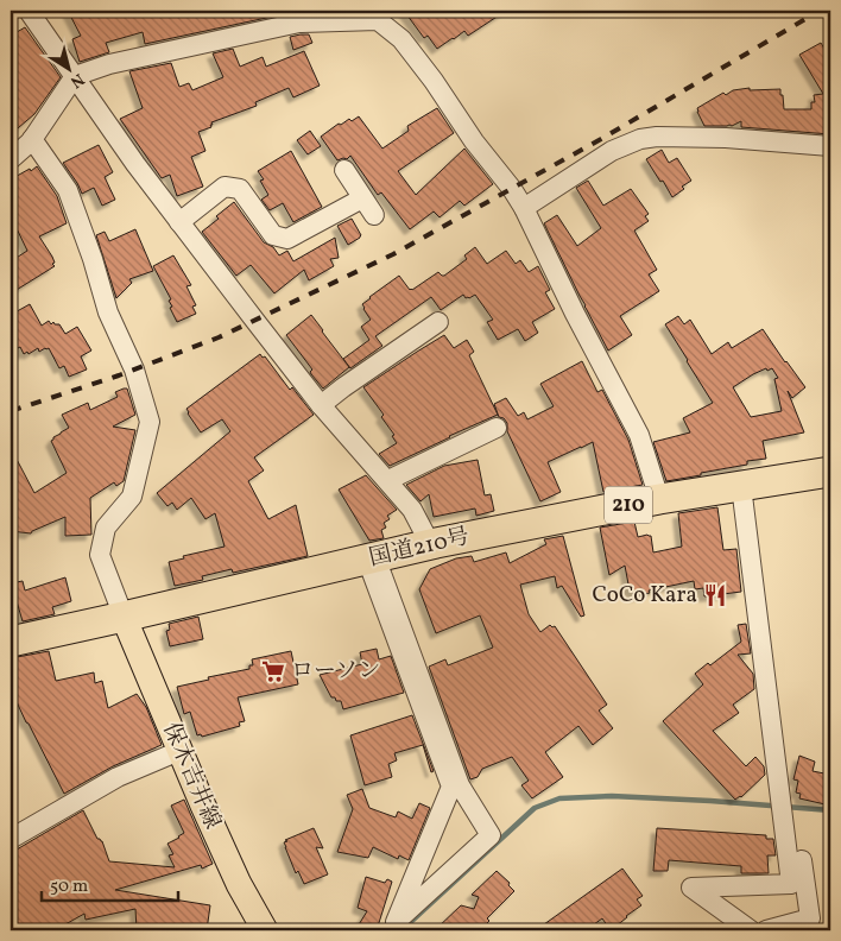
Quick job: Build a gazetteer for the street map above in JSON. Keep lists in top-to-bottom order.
{
  "streets": {
    "highway": ["210", "国道210号"],
    "main road": ["保木吉井線"]
  },
  "crossings": [
    ["国道210号", "保木吉井線"]
  ],
  "places": {
    "restaurant": ["CoCo Kara"],
    "supermarket": ["ローソン"]
  },
  "scale_bar": "50 m",
  "north": "bottom right"
}
